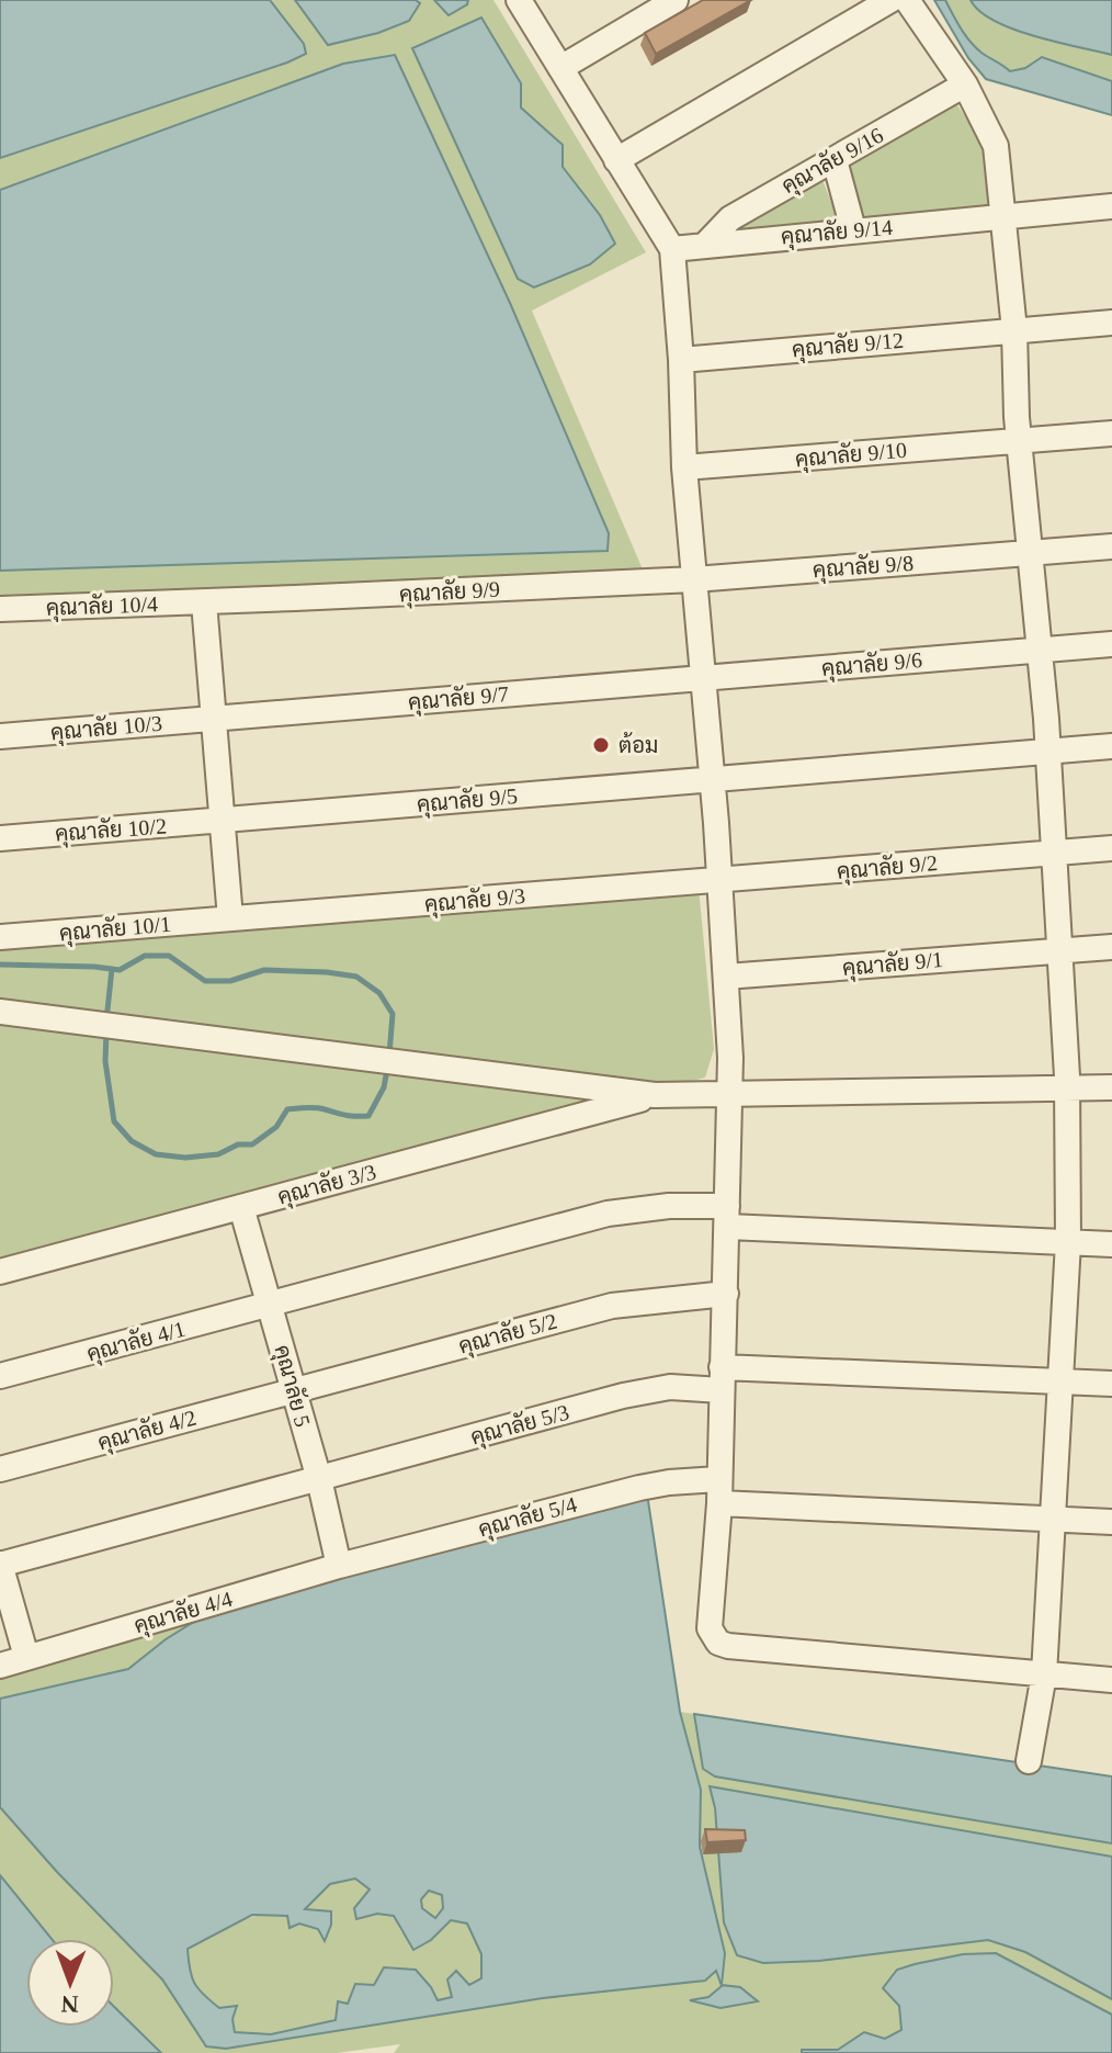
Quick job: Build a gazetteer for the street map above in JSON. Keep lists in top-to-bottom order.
{
  "streets": {
    "street": [
      "คุณาลัย 9/16",
      "คุณาลัย 9/14",
      "คุณาลัย 9/12",
      "คุณาลัย 9/10",
      "คุณาลัย 9/8",
      "คุณาลัย 9/9",
      "คุณาลัย 10/4",
      "คุณาลัย 9/6",
      "คุณาลัย 9/7",
      "คุณาลัย 10/3",
      "คุณาลัย 9/5",
      "คุณาลัย 10/2",
      "คุณาลัย 9/2",
      "คุณาลัย 9/3",
      "คุณาลัย 10/1",
      "คุณาลัย 9/1",
      "คุณาลัย 3/3",
      "คุณาลัย 5/2",
      "คุณาลัย 4/1",
      "คุณาลัย 5",
      "คุณาลัย 5/3",
      "คุณาลัย 4/2",
      "คุณาลัย 5/4",
      "คุณาลัย 4/4"
    ]
  },
  "crossings": [
    ["คุณาลัย 9/16", "คุณาลัย 9/14"],
    ["คุณาลัย 9/8", "คุณาลัย 9/9"],
    ["คุณาลัย 9/9", "คุณาลัย 10/4"],
    ["คุณาลัย 9/6", "คุณาลัย 9/7"],
    ["คุณาลัย 9/7", "คุณาลัย 10/3"],
    ["คุณาลัย 9/5", "คุณาลัย 10/2"],
    ["คุณาลัย 9/2", "คุณาลัย 9/3"],
    ["คุณาลัย 9/3", "คุณาลัย 10/1"],
    ["คุณาลัย 3/3", "คุณาลัย 5"],
    ["คุณาลัย 5/2", "คุณาลัย 5"],
    ["คุณาลัย 5/2", "คุณาลัย 4/2"],
    ["คุณาลัย 4/1", "คุณาลัย 5"],
    ["คุณาลัย 5", "คุณาลัย 5/3"],
    ["คุณาลัย 5", "คุณาลัย 4/2"],
    ["คุณาลัย 5", "คุณาลัย 5/4"],
    ["คุณาลัย 5", "คุณาลัย 4/4"],
    ["คุณาลัย 5/4", "คุณาลัย 4/4"]
  ],
  "places": ["ต้อม"],
  "north": "bottom"
}
